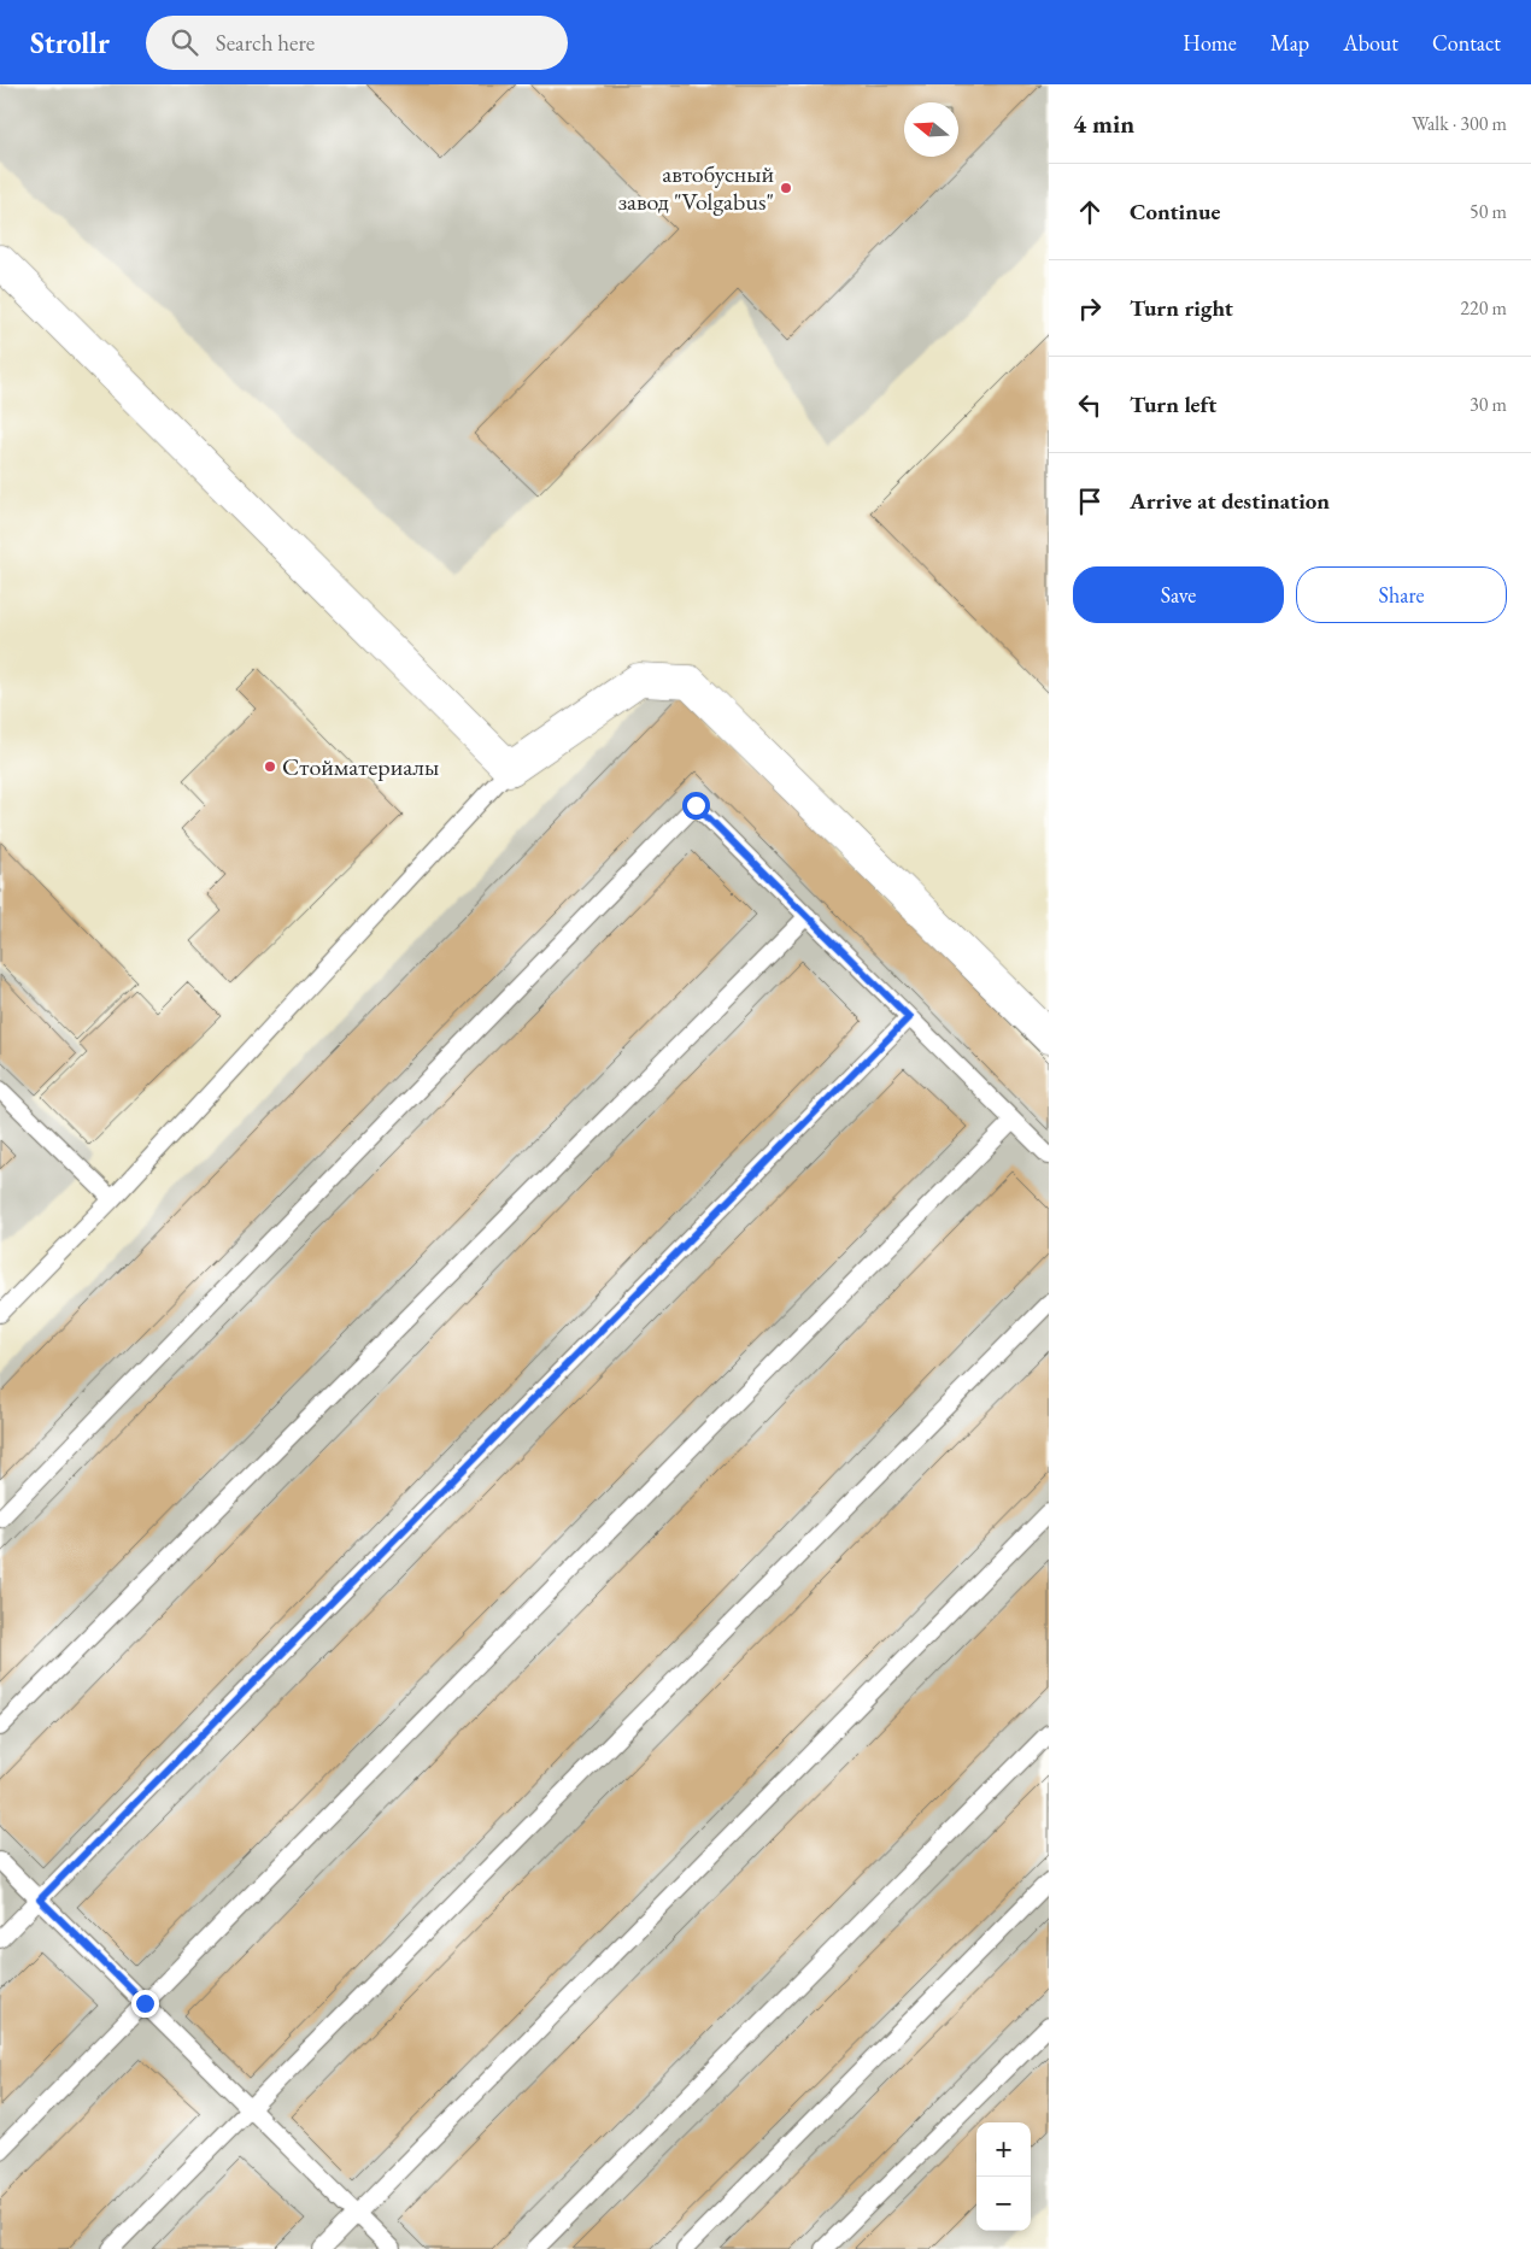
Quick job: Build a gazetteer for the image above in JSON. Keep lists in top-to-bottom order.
{
  "places": ["автобусный завод \"Volgabus\"", "Стойматериалы"],
  "north": "left",
  "page": {
    "header": "Strollr",
    "search": "Search here",
    "nav": [
      "Home",
      "Map",
      "About",
      "Contact"
    ],
    "heading": ["4 min", "Walk · 300 m"],
    "list": [
      ["Continue", "50 m"],
      ["Turn right", "220 m"],
      ["Turn left", "30 m"],
      "Arrive at destination"
    ],
    "buttons": ["Save", "Share"],
    "map_buttons": ["+", "−"]
  }
}
